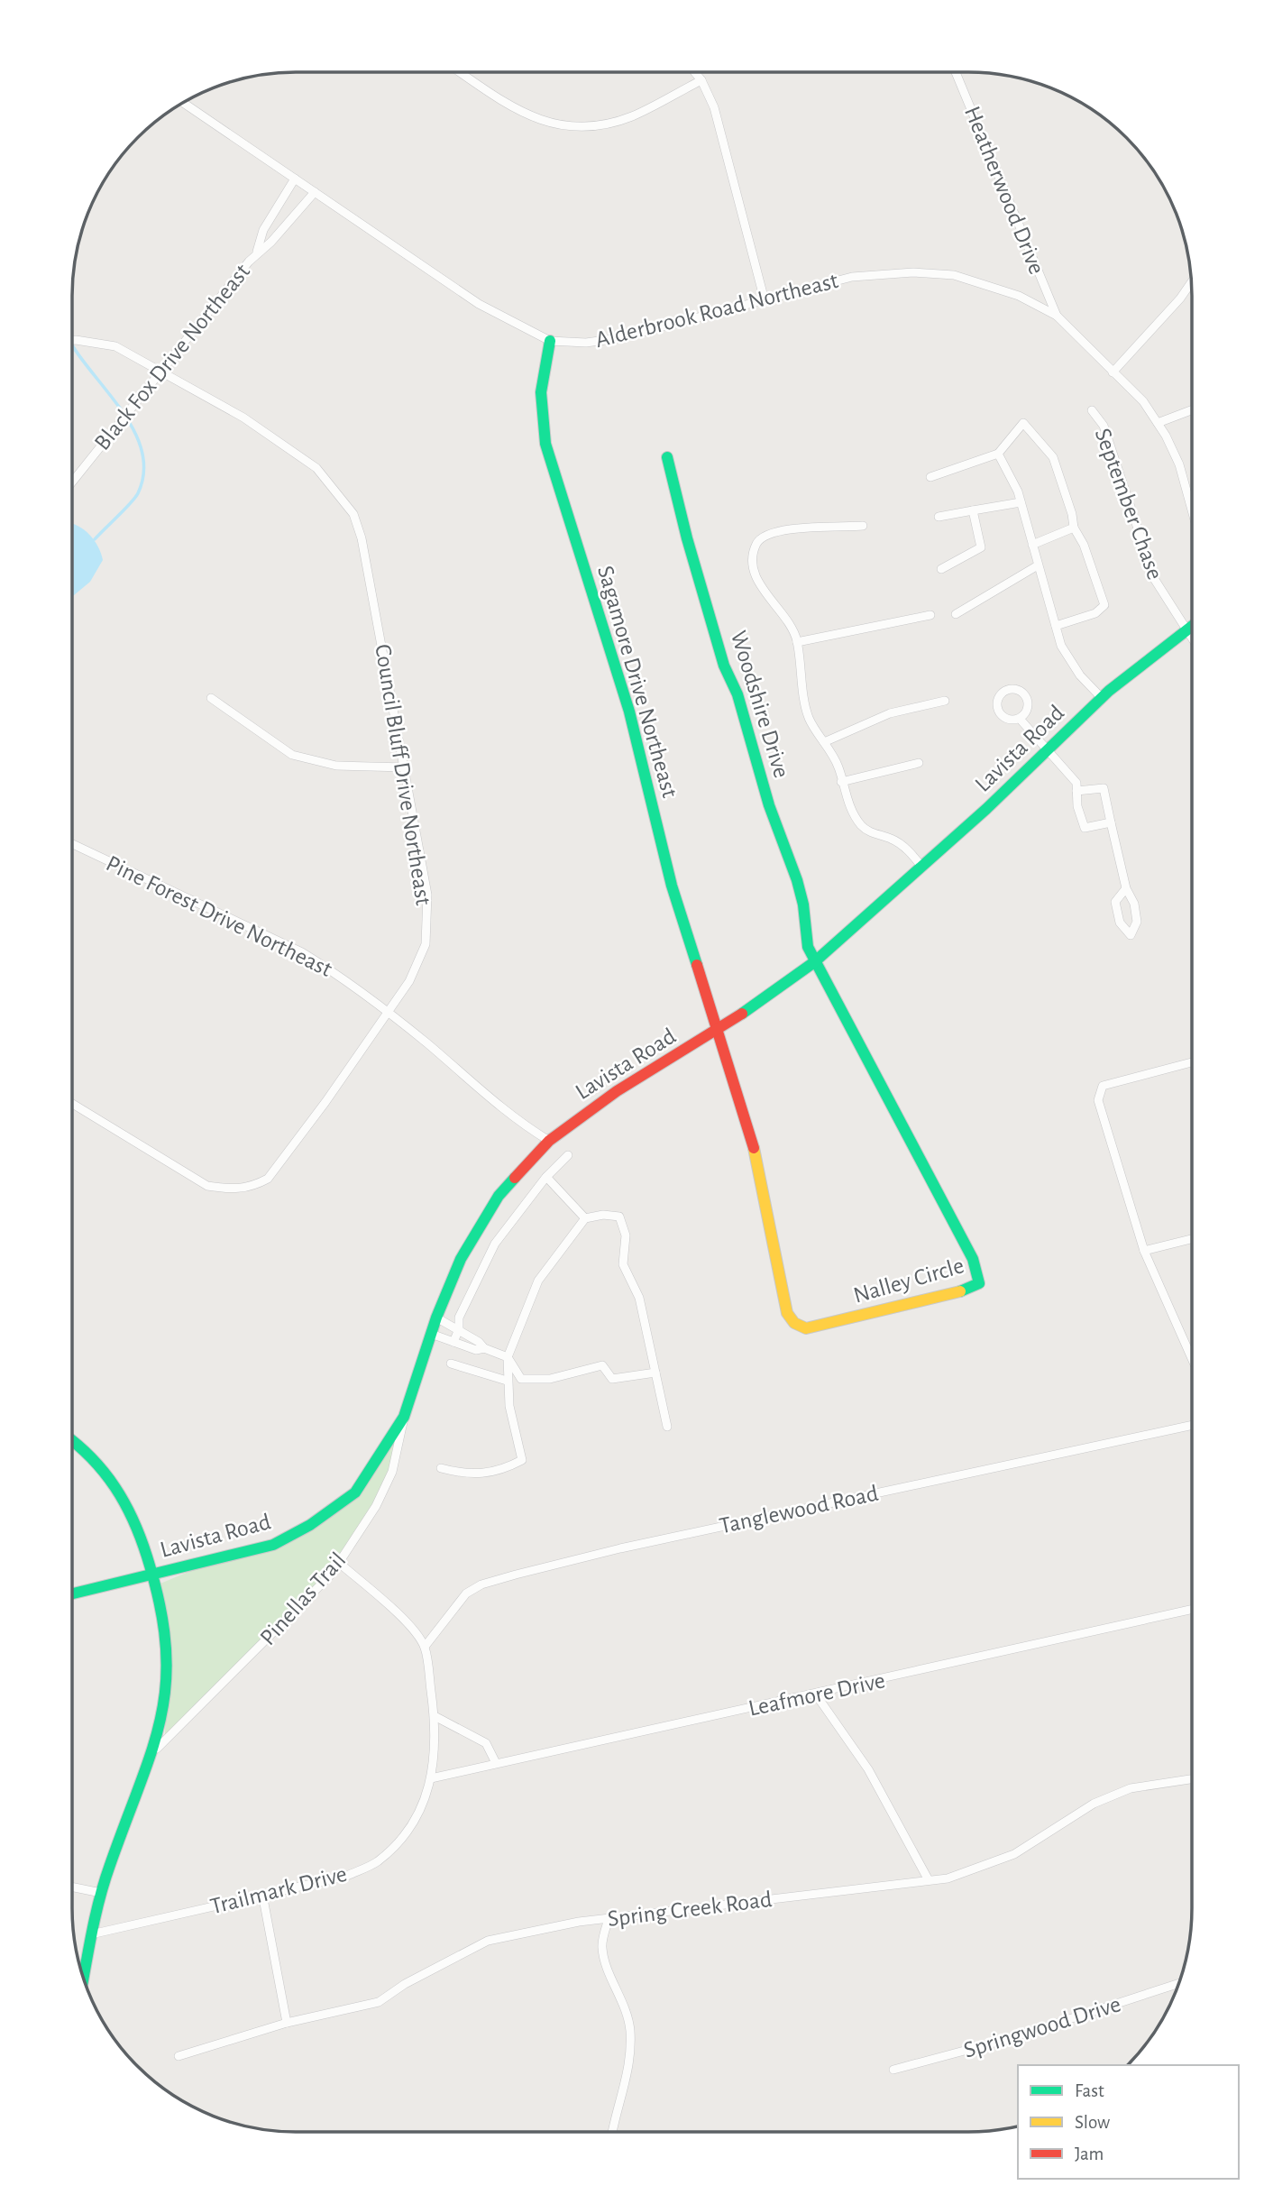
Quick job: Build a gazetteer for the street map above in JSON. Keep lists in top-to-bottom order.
{
  "streets": {
    "main road": [
      "Sagamore Drive Northeast",
      "Woodshire Drive",
      "Lavista Road",
      "Nalley Circle"
    ],
    "street": [
      "Heatherwood Drive",
      "Alderbrook Road Northeast",
      "Black Fox Drive Northeast",
      "September Chase",
      "Council Bluff Drive Northeast",
      "Pine Forest Drive Northeast",
      "Tanglewood Road",
      "Pinellas Trail",
      "Leafmore Drive",
      "Trailmark Drive",
      "Spring Creek Road",
      "Springwood Drive"
    ]
  },
  "crossings": [
    ["Heatherwood Drive", "Alderbrook Road Northeast"],
    ["Alderbrook Road Northeast", "Black Fox Drive Northeast"],
    ["Alderbrook Road Northeast", "Sagamore Drive Northeast"],
    ["Black Fox Drive Northeast", "Council Bluff Drive Northeast"],
    ["September Chase", "Lavista Road"],
    ["Sagamore Drive Northeast", "Lavista Road"],
    ["Sagamore Drive Northeast", "Nalley Circle"],
    ["Woodshire Drive", "Lavista Road"],
    ["Woodshire Drive", "Nalley Circle"],
    ["Lavista Road", "Pine Forest Drive Northeast"],
    ["Lavista Road", "Nalley Circle"],
    ["Lavista Road", "Pinellas Trail"],
    ["Council Bluff Drive Northeast", "Pine Forest Drive Northeast"],
    ["Tanglewood Road", "Trailmark Drive"],
    ["Pinellas Trail", "Trailmark Drive"],
    ["Leafmore Drive", "Trailmark Drive"]
  ],
  "legend": ["Fast", "Slow", "Jam"]
}
